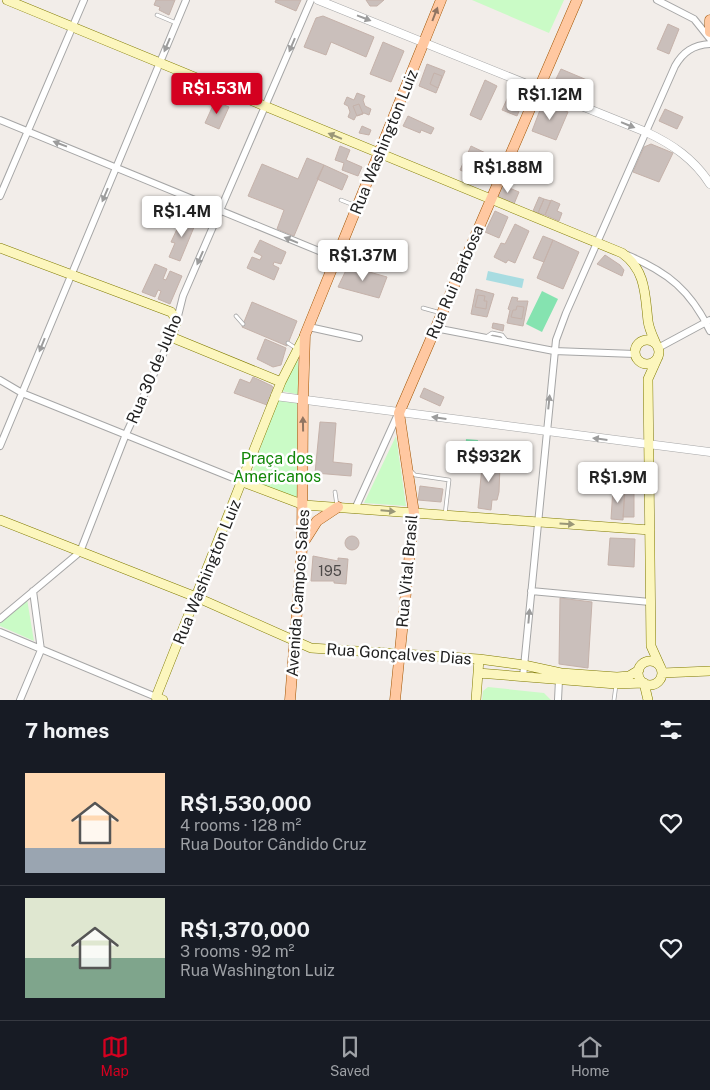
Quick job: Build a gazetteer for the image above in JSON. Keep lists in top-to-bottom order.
{
  "streets": {
    "main road": [
      "Rua Washington Luiz",
      "Rua Rui Barbosa",
      "Rua 30 de Julho",
      "Rua Vital Brasil",
      "Avenida Campos Sales",
      "Rua Gonçalves Dias"
    ]
  },
  "crossings": [
    ["Rua Washington Luiz", "Avenida Campos Sales"],
    ["Rua Washington Luiz", "Rua Gonçalves Dias"],
    ["Rua Rui Barbosa", "Rua Vital Brasil"],
    ["Rua 30 de Julho", "Rua Gonçalves Dias"],
    ["Rua Vital Brasil", "Rua Gonçalves Dias"],
    ["Avenida Campos Sales", "Rua Gonçalves Dias"]
  ],
  "parks": ["Praça dos Americanos"],
  "house_numbers": ["195"],
  "page": {
    "price": [
      "R$1.53M",
      "R$1.12M",
      "R$1.88M",
      "R$1.4M",
      "R$1.37M",
      "R$932K",
      "R$1.9M"
    ],
    "heading": "7 homes",
    "list": [
      {
        "name": "R$1,530,000",
        "note": "4 rooms · 128 m² · Rua Doutor Cândido Cruz"
      },
      {
        "name": "R$1,370,000",
        "note": "3 rooms · 92 m² · Rua Washington Luiz"
      }
    ],
    "tabs": ["Map", "Saved", "Home"]
  }
}
